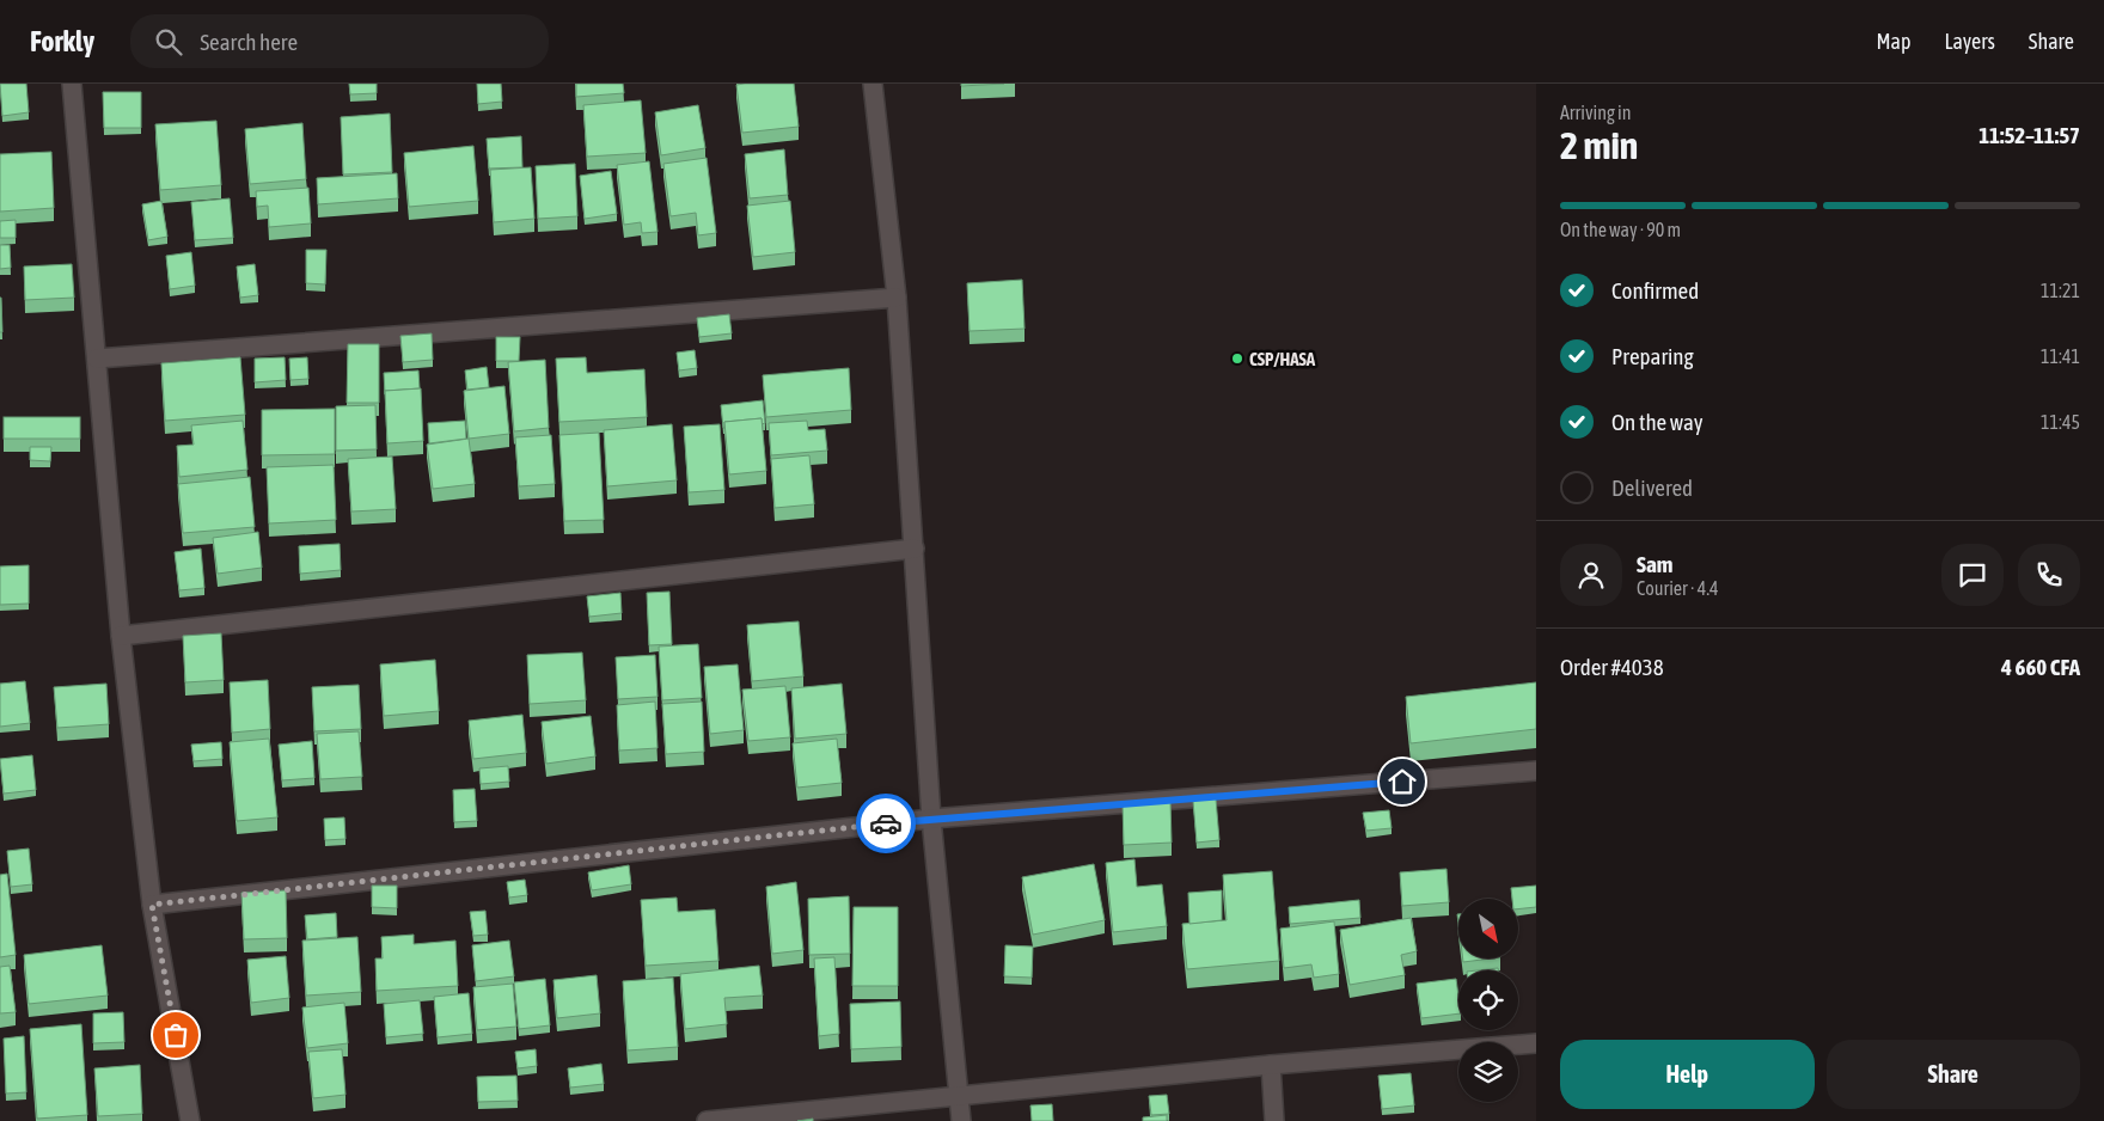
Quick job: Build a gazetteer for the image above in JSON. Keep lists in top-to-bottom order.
{
  "places": ["CSP/HASA"],
  "north": "bottom right",
  "page": {
    "header": "Forkly",
    "search": "Search here",
    "nav": ["Map", "Layers", "Share"],
    "heading": ["2 min", "Arriving in", "11:52–11:57"],
    "panel": [
      "Sam",
      "Courier · 4.4",
      "Order #4038",
      "4 660 CFA"
    ],
    "bar": "On the way · 90 m",
    "list": [
      ["Confirmed", "11:21"],
      ["Preparing", "11:41"],
      ["On the way", "11:45"],
      "Delivered"
    ],
    "buttons": ["Help", "Share"]
  }
}
